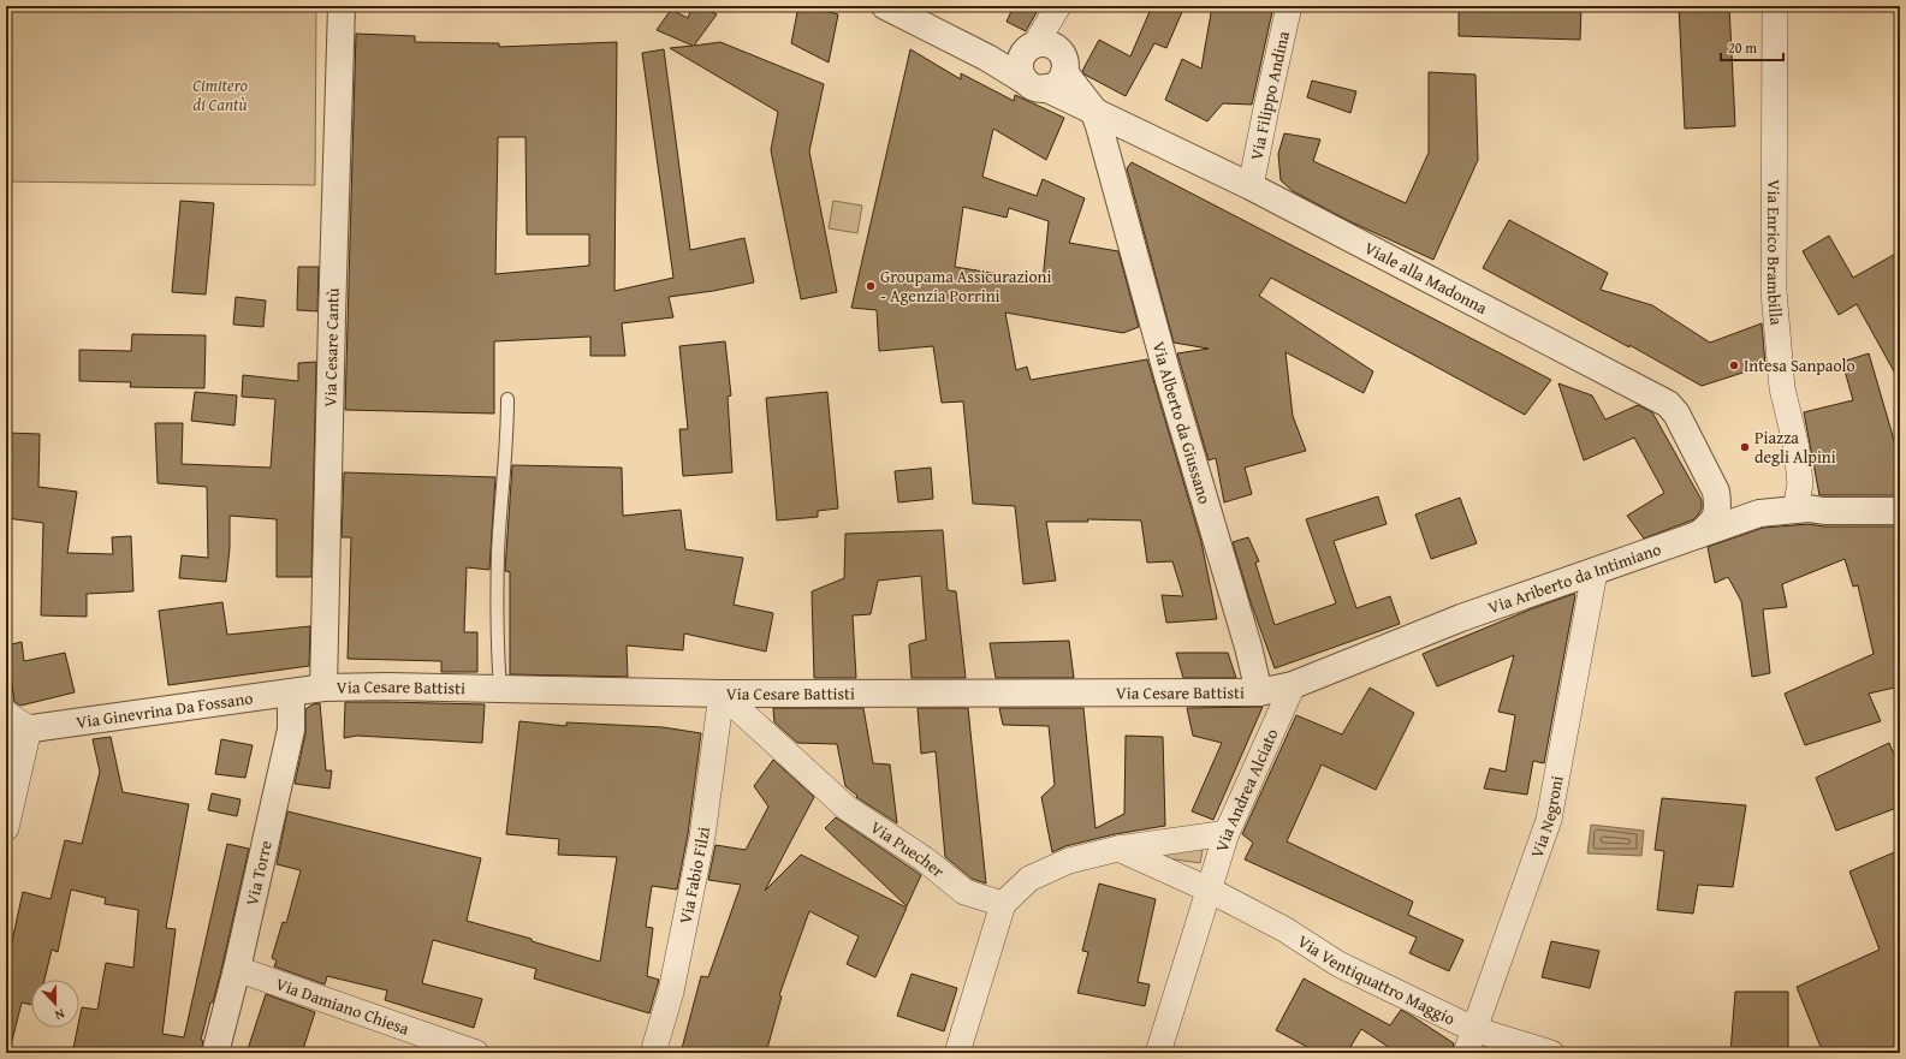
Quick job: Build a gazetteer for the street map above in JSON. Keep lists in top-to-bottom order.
{
  "streets": {
    "street": [
      "Via Filippo Andina",
      "Via Enrico Brambilla",
      "Viale alla Madonna",
      "Via Cesare Cantù",
      "Via Alberto da Giussano",
      "Via Ariberto da Intimiano",
      "Via Cesare Battisti",
      "Via Ginevrina Da Fossano",
      "Via Andrea Alciato",
      "Via Negroni",
      "Via Puecher",
      "Via Torre",
      "Via Fabio Filzi",
      "Via Ventiquattro Maggio",
      "Via Damiano Chiesa"
    ]
  },
  "crossings": [
    ["Via Filippo Andina", "Viale alla Madonna"],
    ["Viale alla Madonna", "Via Alberto da Giussano"],
    ["Viale alla Madonna", "Via Ariberto da Intimiano"],
    ["Via Cesare Cantù", "Via Cesare Battisti"],
    ["Via Cesare Cantù", "Via Ginevrina Da Fossano"],
    ["Via Alberto da Giussano", "Via Ariberto da Intimiano"],
    ["Via Alberto da Giussano", "Via Cesare Battisti"],
    ["Via Ariberto da Intimiano", "Via Cesare Battisti"],
    ["Via Ariberto da Intimiano", "Via Andrea Alciato"],
    ["Via Ariberto da Intimiano", "Via Negroni"],
    ["Via Cesare Battisti", "Via Ginevrina Da Fossano"],
    ["Via Cesare Battisti", "Via Puecher"],
    ["Via Cesare Battisti", "Via Fabio Filzi"],
    ["Via Ginevrina Da Fossano", "Via Torre"],
    ["Via Andrea Alciato", "Via Ventiquattro Maggio"],
    ["Via Negroni", "Via Ventiquattro Maggio"],
    ["Via Puecher", "Via Fabio Filzi"],
    ["Via Torre", "Via Damiano Chiesa"]
  ],
  "parks": ["Cimitero di Cantù"],
  "places": ["Groupama Assicurazioni - Agenzia Porrini", "Intesa Sanpaolo", "Piazza degli Alpini"],
  "scale_bar": "20 m",
  "north": "bottom"
}
